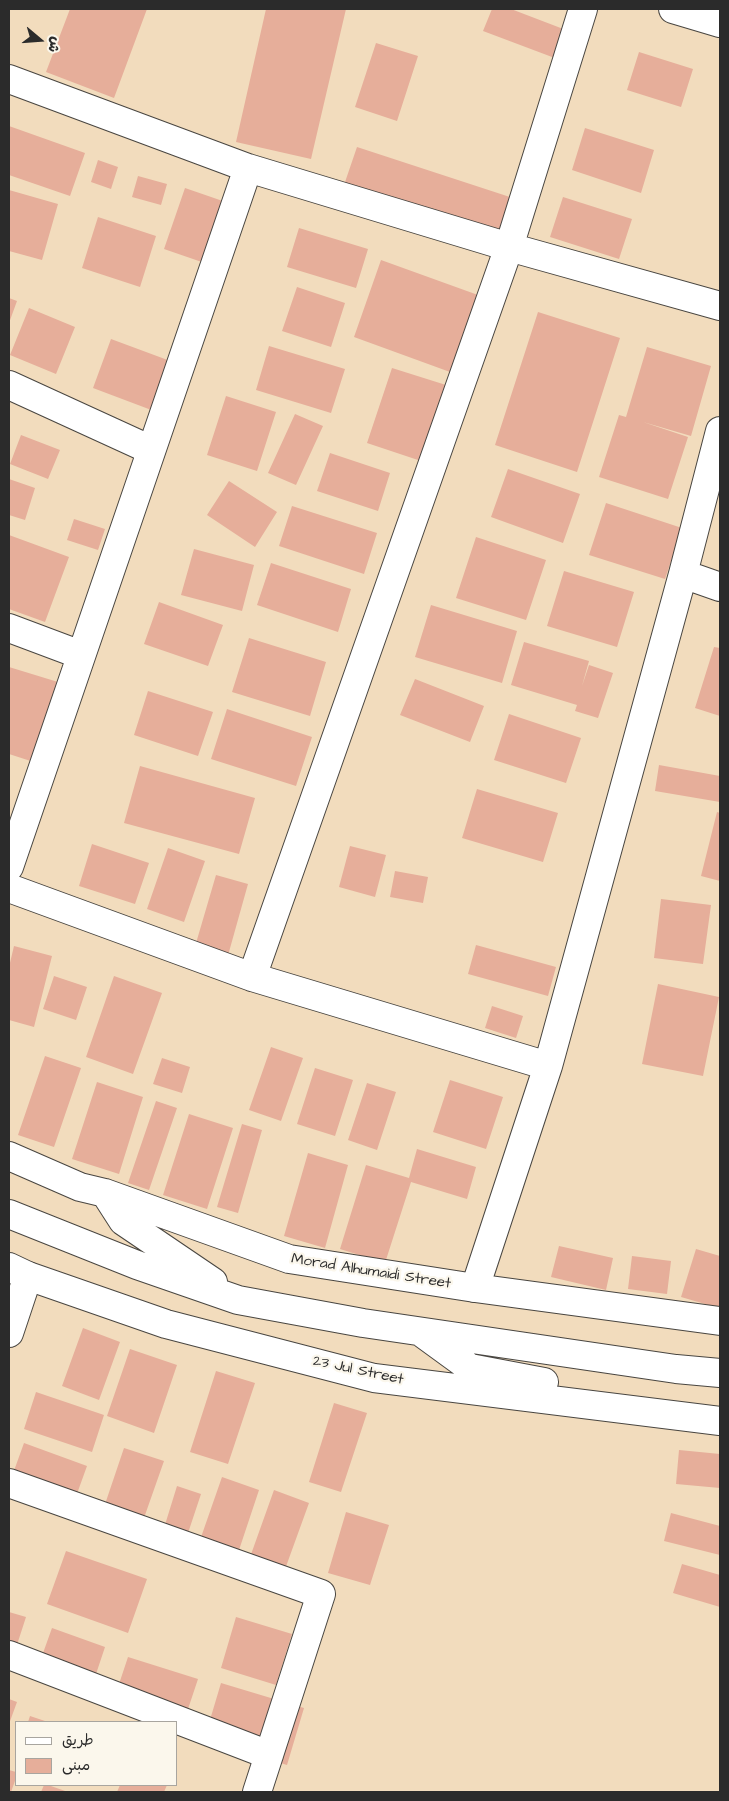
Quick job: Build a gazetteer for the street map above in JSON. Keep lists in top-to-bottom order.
{
  "streets": {
    "street": ["Morad Alhumaidi Street", "23 Jul Street"]
  },
  "legend": ["طريق", "مبنى"],
  "north": "right"
}
